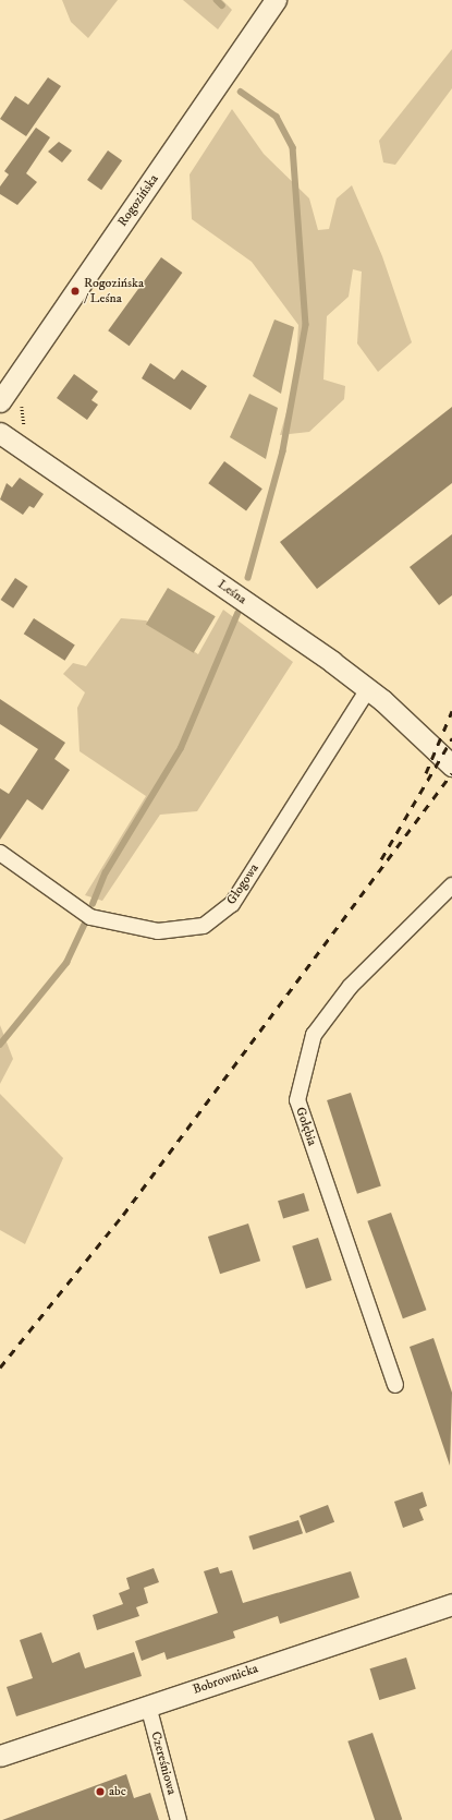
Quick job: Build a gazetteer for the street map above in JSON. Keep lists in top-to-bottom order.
{
  "streets": {
    "street": [
      "Rogozińska",
      "Leśna",
      "Głogowa",
      "Gołębia",
      "Bobrownicka",
      "Czereśniowa"
    ]
  },
  "crossings": [
    ["Leśna", "Głogowa"],
    ["Bobrownicka", "Czereśniowa"]
  ],
  "places": ["Rogozińska / Leśna", "abc"]
}
